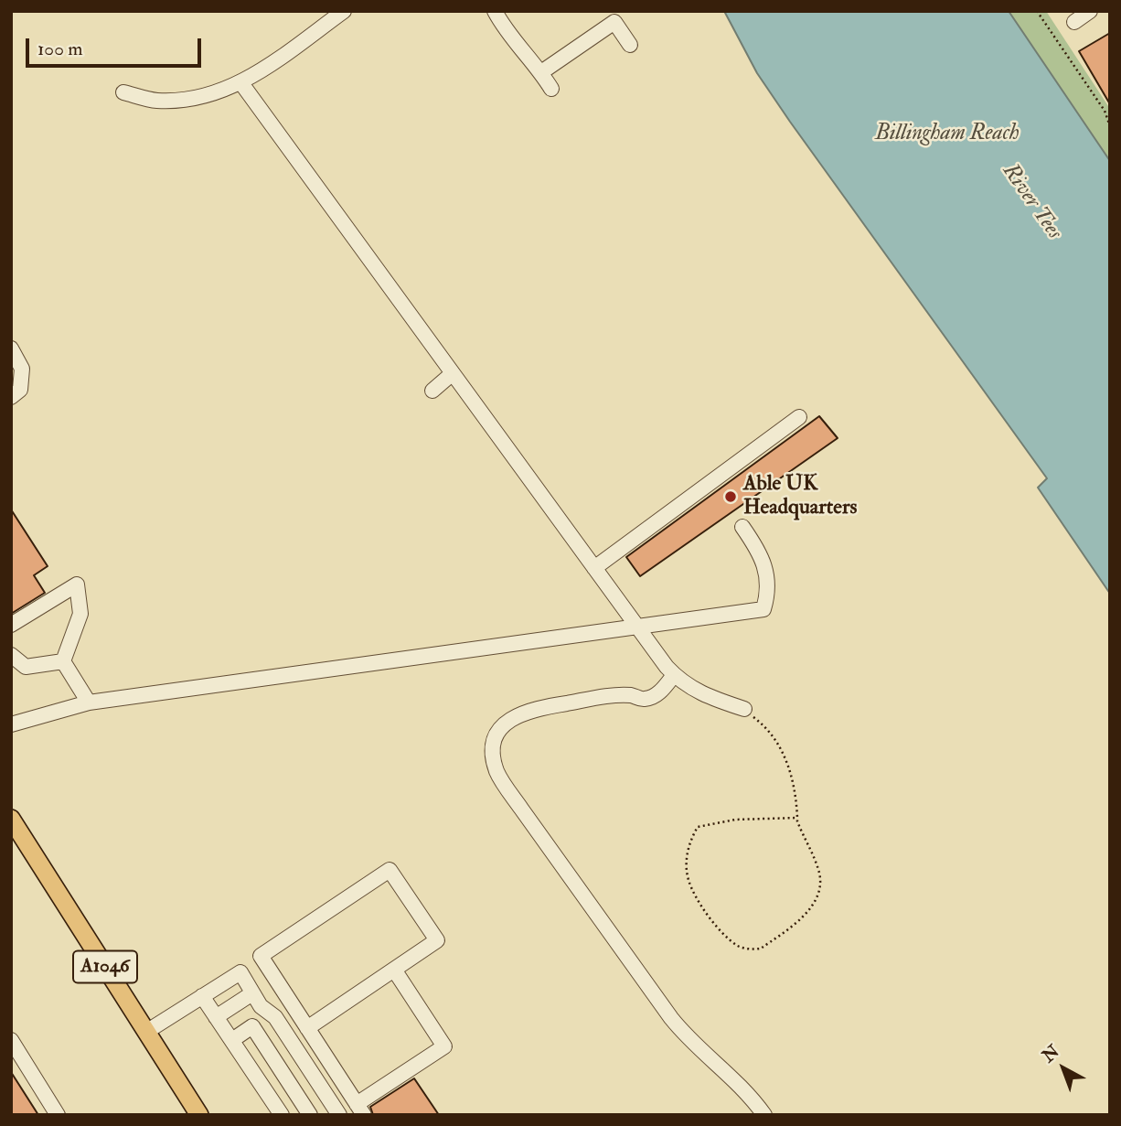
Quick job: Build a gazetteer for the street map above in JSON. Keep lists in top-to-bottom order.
{
  "streets": {
    "main road": ["A1046"]
  },
  "water": ["Billingham Reach", "River Tees"],
  "places": ["Able UK Headquarters"],
  "scale_bar": "100 m",
  "north": "top left"
}
